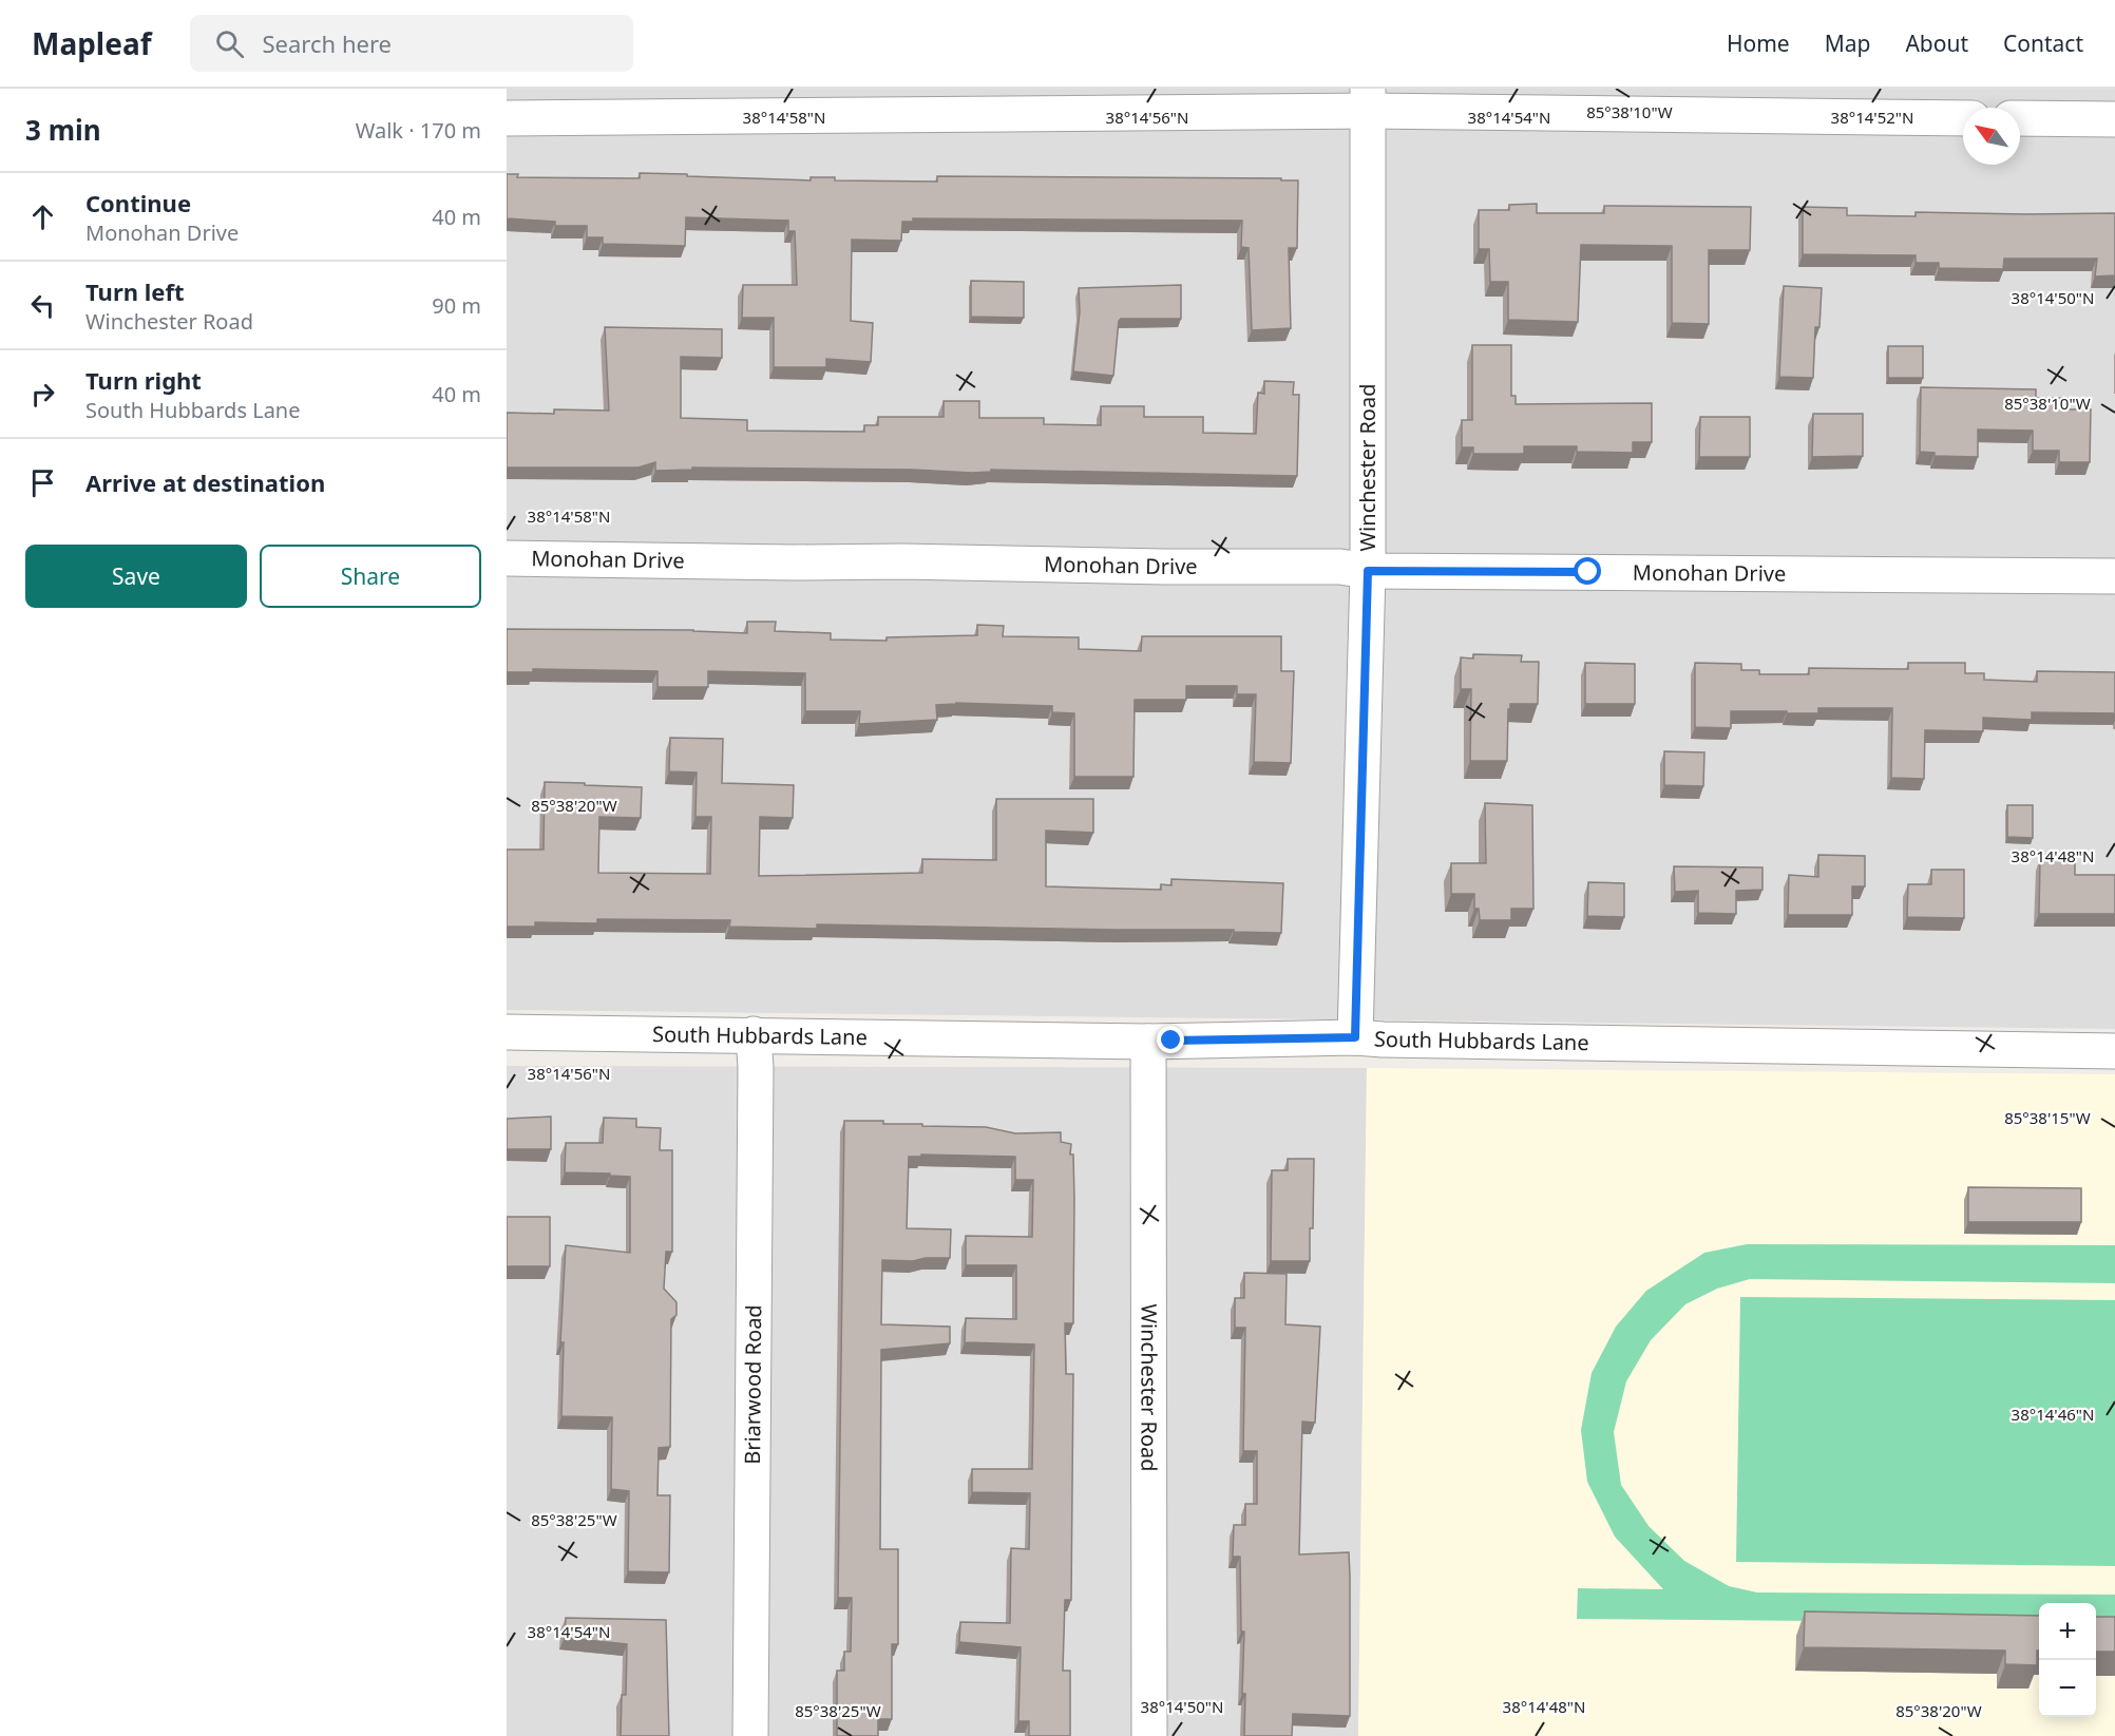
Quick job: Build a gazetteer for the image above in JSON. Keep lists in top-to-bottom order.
{
  "streets": {
    "street": [
      "Winchester Road",
      "Monohan Drive",
      "South Hubbards Lane",
      "Briarwood Road"
    ]
  },
  "crossings": [
    ["Winchester Road", "Monohan Drive"],
    ["Winchester Road", "South Hubbards Lane"],
    ["South Hubbards Lane", "Briarwood Road"]
  ],
  "north": "top left",
  "page": {
    "header": "Mapleaf",
    "search": "Search here",
    "nav": [
      "Home",
      "Map",
      "About",
      "Contact"
    ],
    "heading": ["3 min", "Walk · 170 m"],
    "list": [
      ["Continue", "Monohan Drive", "40 m"],
      ["Turn left", "Winchester Road", "90 m"],
      ["Turn right", "South Hubbards Lane", "40 m"],
      "Arrive at destination"
    ],
    "buttons": ["Save", "Share"],
    "map_buttons": ["+", "−"]
  },
  "coordinates": [
    "85°38'10\"W",
    "38°14'58\"N",
    "38°14'56\"N",
    "38°14'54\"N",
    "38°14'52\"N",
    "38°14'50\"N",
    "85°38'20\"W",
    "38°14'48\"N",
    "85°38'15\"W",
    "38°14'46\"N",
    "85°38'25\"W"
  ]
}
